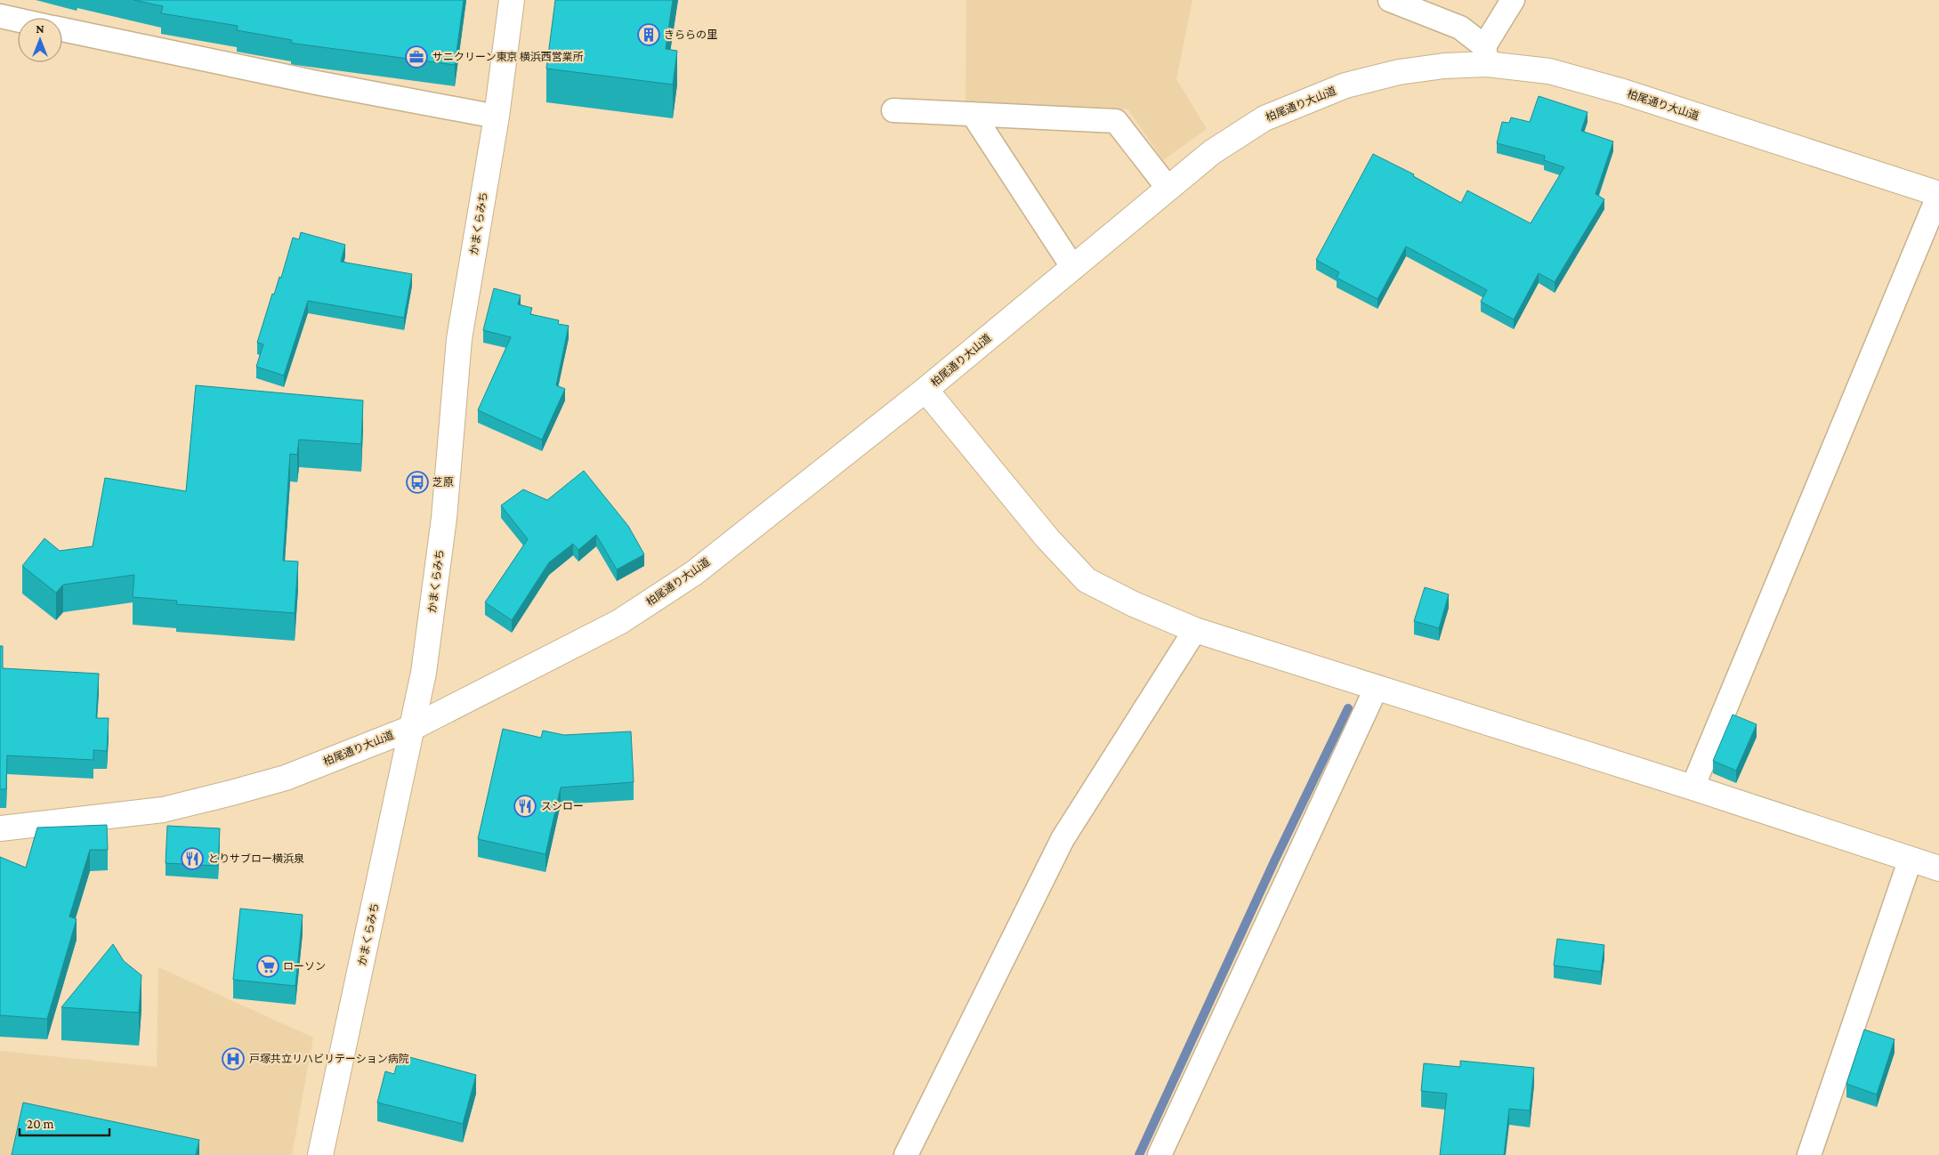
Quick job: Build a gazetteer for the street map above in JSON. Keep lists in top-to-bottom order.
{
  "streets": {
    "street": ["柏尾通り大山道", "かまくらみち"]
  },
  "crossings": [
    ["柏尾通り大山道", "かまくらみち"]
  ],
  "places": {
    "building": ["きららの里"],
    "office": ["サニクリーン東京 横浜西営業所"],
    "bus stop": ["芝原"],
    "restaurant": ["スシロー", "とりサブロー横浜泉"],
    "supermarket": ["ローソン"],
    "hospital": ["戸塚共立リハビリテーション病院"]
  },
  "scale_bar": "20 m",
  "north": "top"
}
